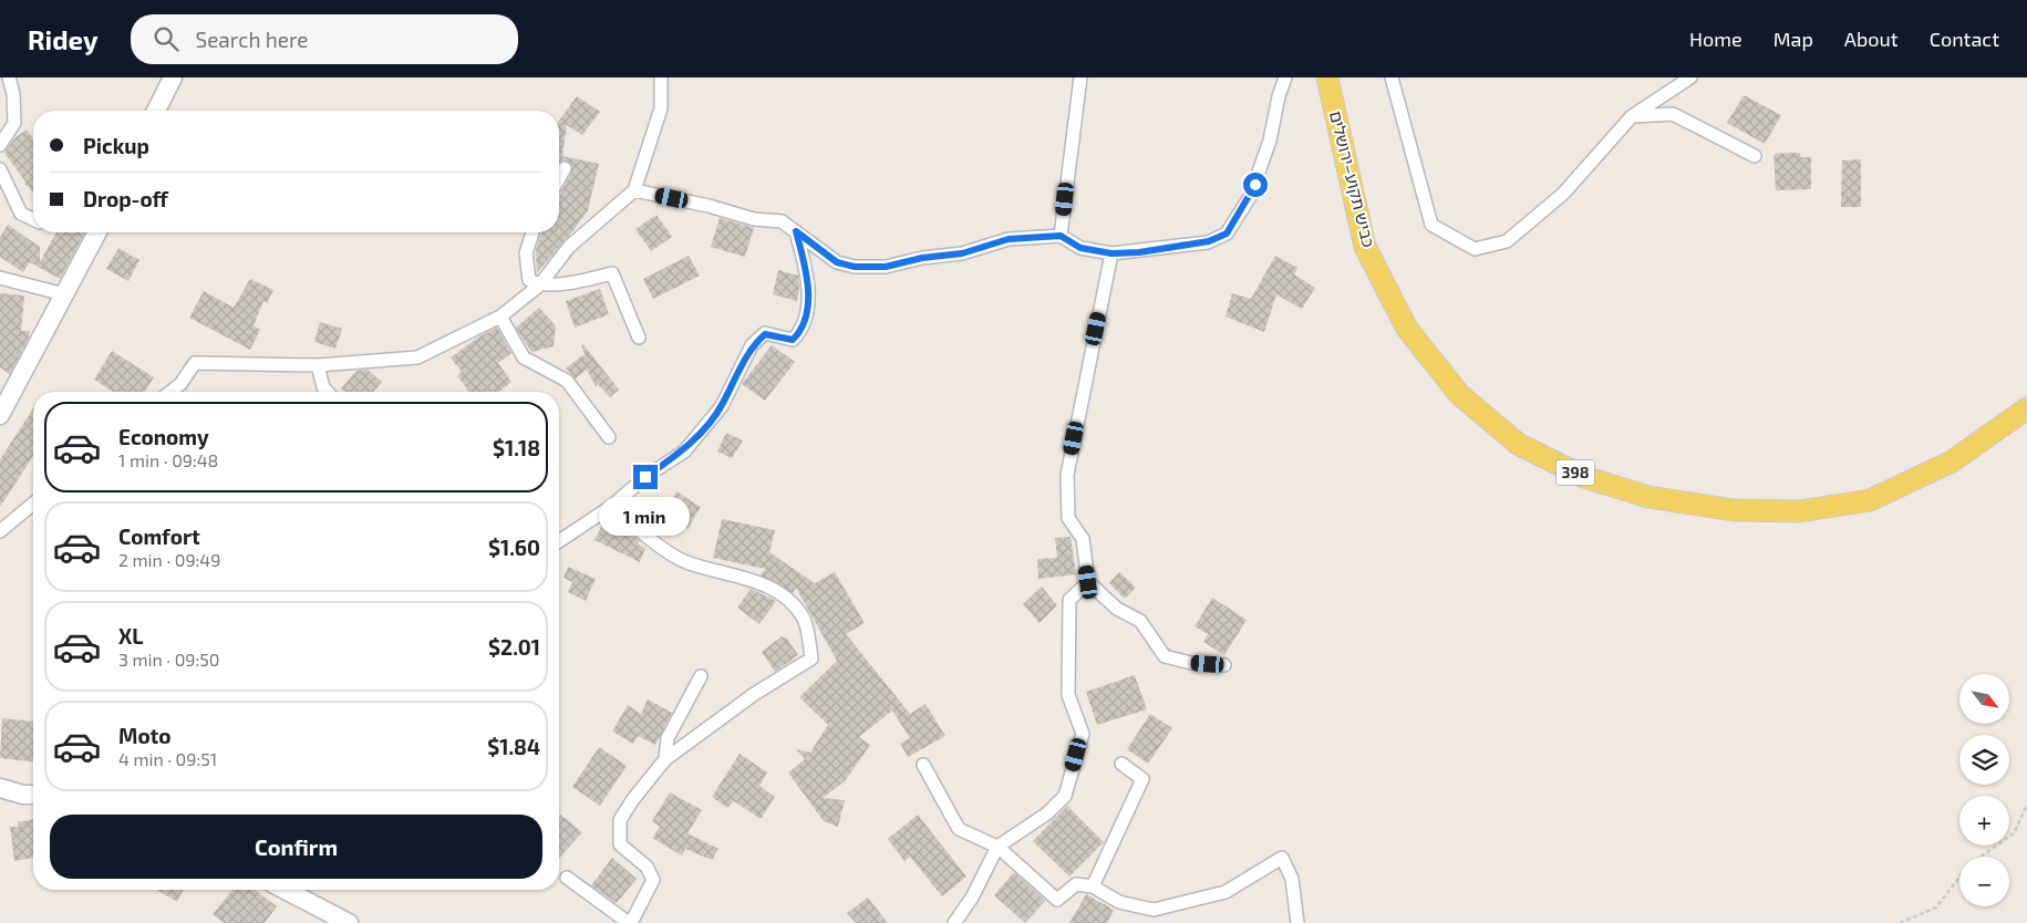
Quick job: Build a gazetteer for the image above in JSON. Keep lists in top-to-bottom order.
{
  "streets": {
    "main road": ["כביש תקוע–ירושלים", "398"]
  },
  "north": "bottom right",
  "page": {
    "header": "Ridey",
    "search": "Search here",
    "nav": [
      "Home",
      "Map",
      "About",
      "Contact"
    ],
    "banner": ["Pickup", "Drop-off"],
    "list": [
      {
        "name": "Economy",
        "note": "1 min · 09:48",
        "value": "$1.18"
      },
      {
        "name": "Comfort",
        "note": "2 min · 09:49",
        "value": "$1.60"
      },
      {
        "name": "XL",
        "note": "3 min · 09:50",
        "value": "$2.01"
      },
      {
        "name": "Moto",
        "note": "4 min · 09:51",
        "value": "$1.84"
      }
    ],
    "bubble": "1 min",
    "map_buttons": ["+", "−"],
    "buttons": "Confirm"
  }
}
